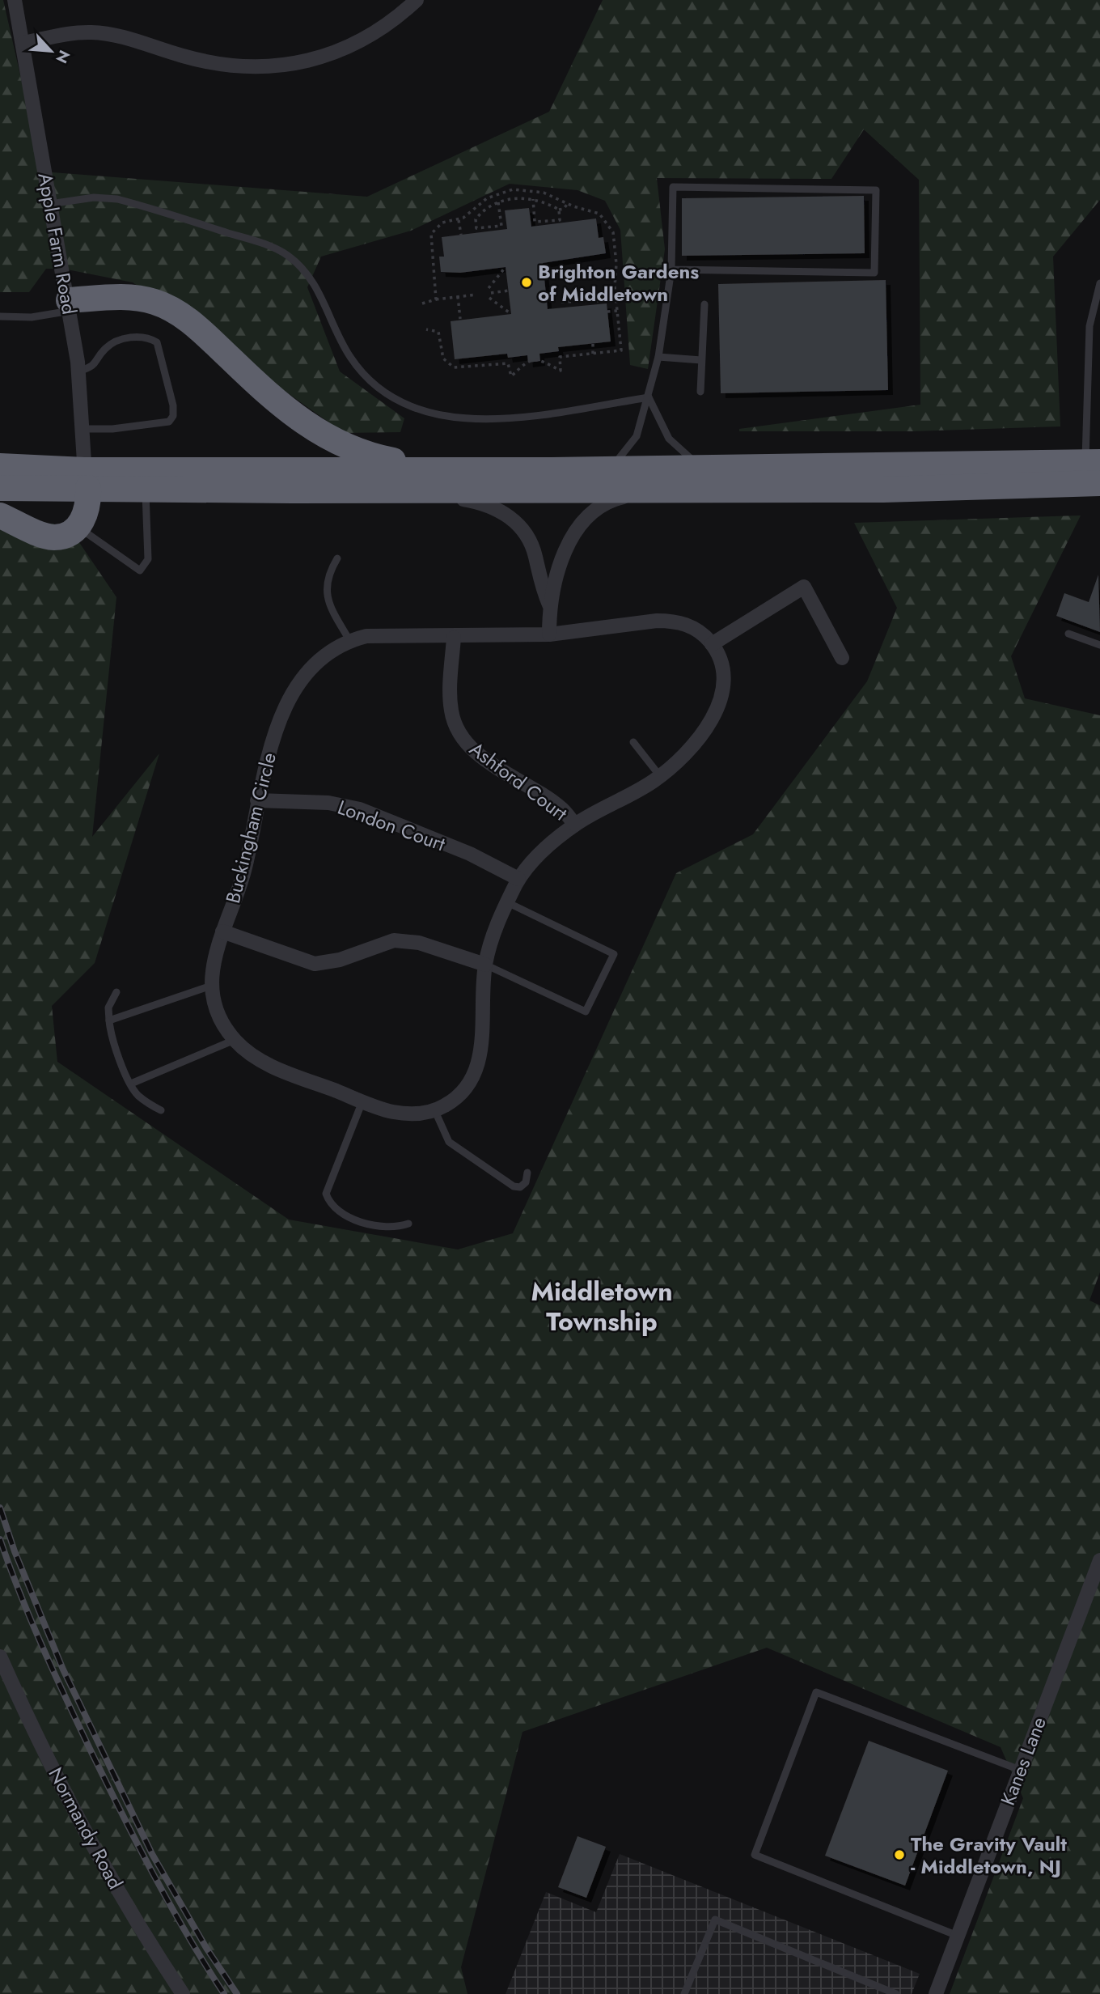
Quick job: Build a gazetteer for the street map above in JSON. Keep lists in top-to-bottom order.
{
  "streets": {
    "street": [
      "Apple Farm Road",
      "Ashford Court",
      "London Court",
      "Buckingham Circle",
      "Kanes Lane",
      "Normandy Road"
    ]
  },
  "crossings": [
    ["Ashford Court", "Buckingham Circle"],
    ["London Court", "Buckingham Circle"]
  ],
  "districts": ["Middletown Township"],
  "places": ["Brighton Gardens of Middletown", "The Gravity Vault - Middletown, NJ"],
  "north": "bottom right"
}
